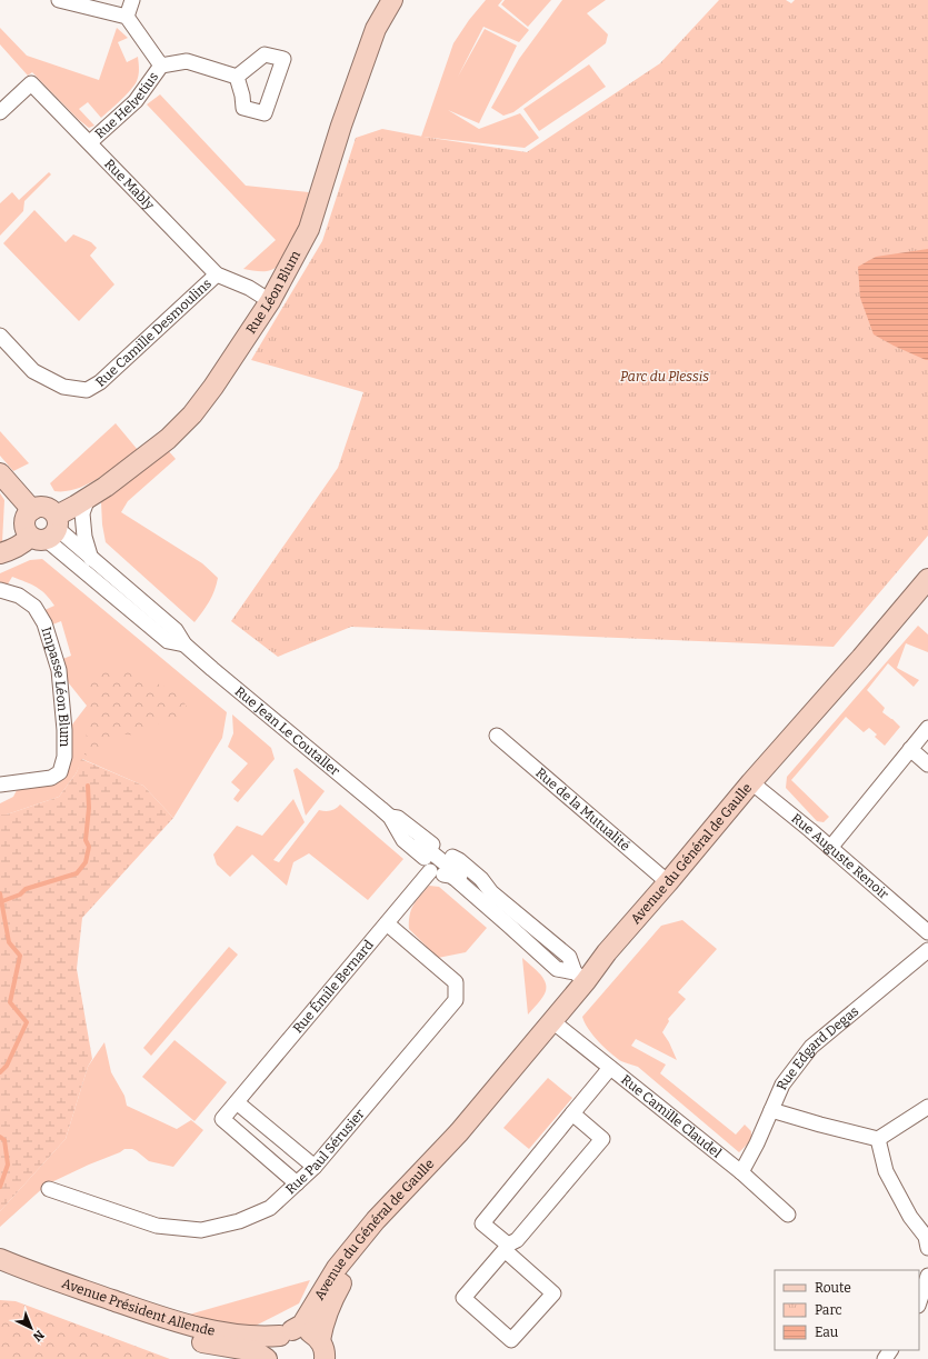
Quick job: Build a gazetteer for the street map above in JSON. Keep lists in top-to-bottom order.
{
  "streets": {
    "street": [
      "Rue Helvetius",
      "Rue Mably",
      "Rue Léon Blum",
      "Rue Camille Desmoulins",
      "Impasse Léon Blum",
      "Rue Jean Le Coutaller",
      "Rue de la Mutualité",
      "Avenue du Général de Gaulle",
      "Rue Auguste Renoir",
      "Rue Émile Bernard",
      "Rue Edgard Degas",
      "Rue Camille Claudel",
      "Rue Paul Sérusier",
      "Avenue Président Allende"
    ]
  },
  "crossings": [
    ["Rue Helvetius", "Rue Mably"],
    ["Rue Mably", "Rue Léon Blum"],
    ["Rue Mably", "Rue Camille Desmoulins"],
    ["Rue Léon Blum", "Rue Jean Le Coutaller"],
    ["Rue Jean Le Coutaller", "Avenue du Général de Gaulle"],
    ["Rue Jean Le Coutaller", "Rue Émile Bernard"],
    ["Rue de la Mutualité", "Avenue du Général de Gaulle"],
    ["Avenue du Général de Gaulle", "Rue Auguste Renoir"],
    ["Avenue du Général de Gaulle", "Rue Camille Claudel"],
    ["Avenue du Général de Gaulle", "Avenue Président Allende"],
    ["Rue Émile Bernard", "Rue Paul Sérusier"],
    ["Rue Edgard Degas", "Rue Camille Claudel"]
  ],
  "parks": ["Parc du Plessis"],
  "legend": ["Route", "Parc", "Eau"],
  "north": "bottom right"
}
